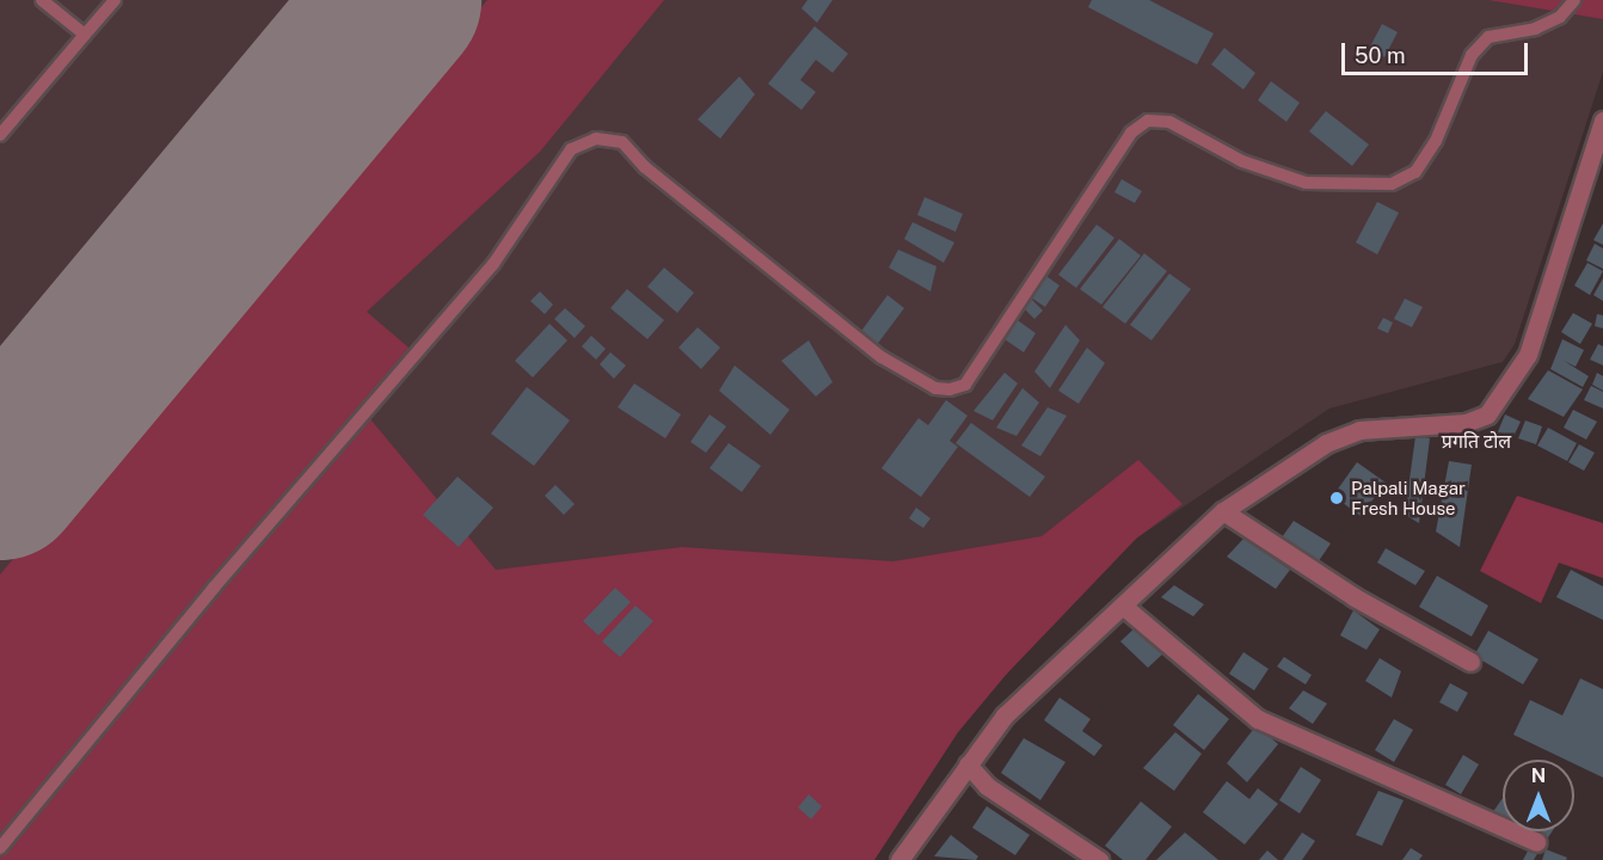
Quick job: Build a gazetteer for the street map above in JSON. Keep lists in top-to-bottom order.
{
  "districts": ["प्रगति टोल"],
  "places": ["Palpali Magar Fresh House"],
  "scale_bar": "50 m",
  "north": "top"
}
